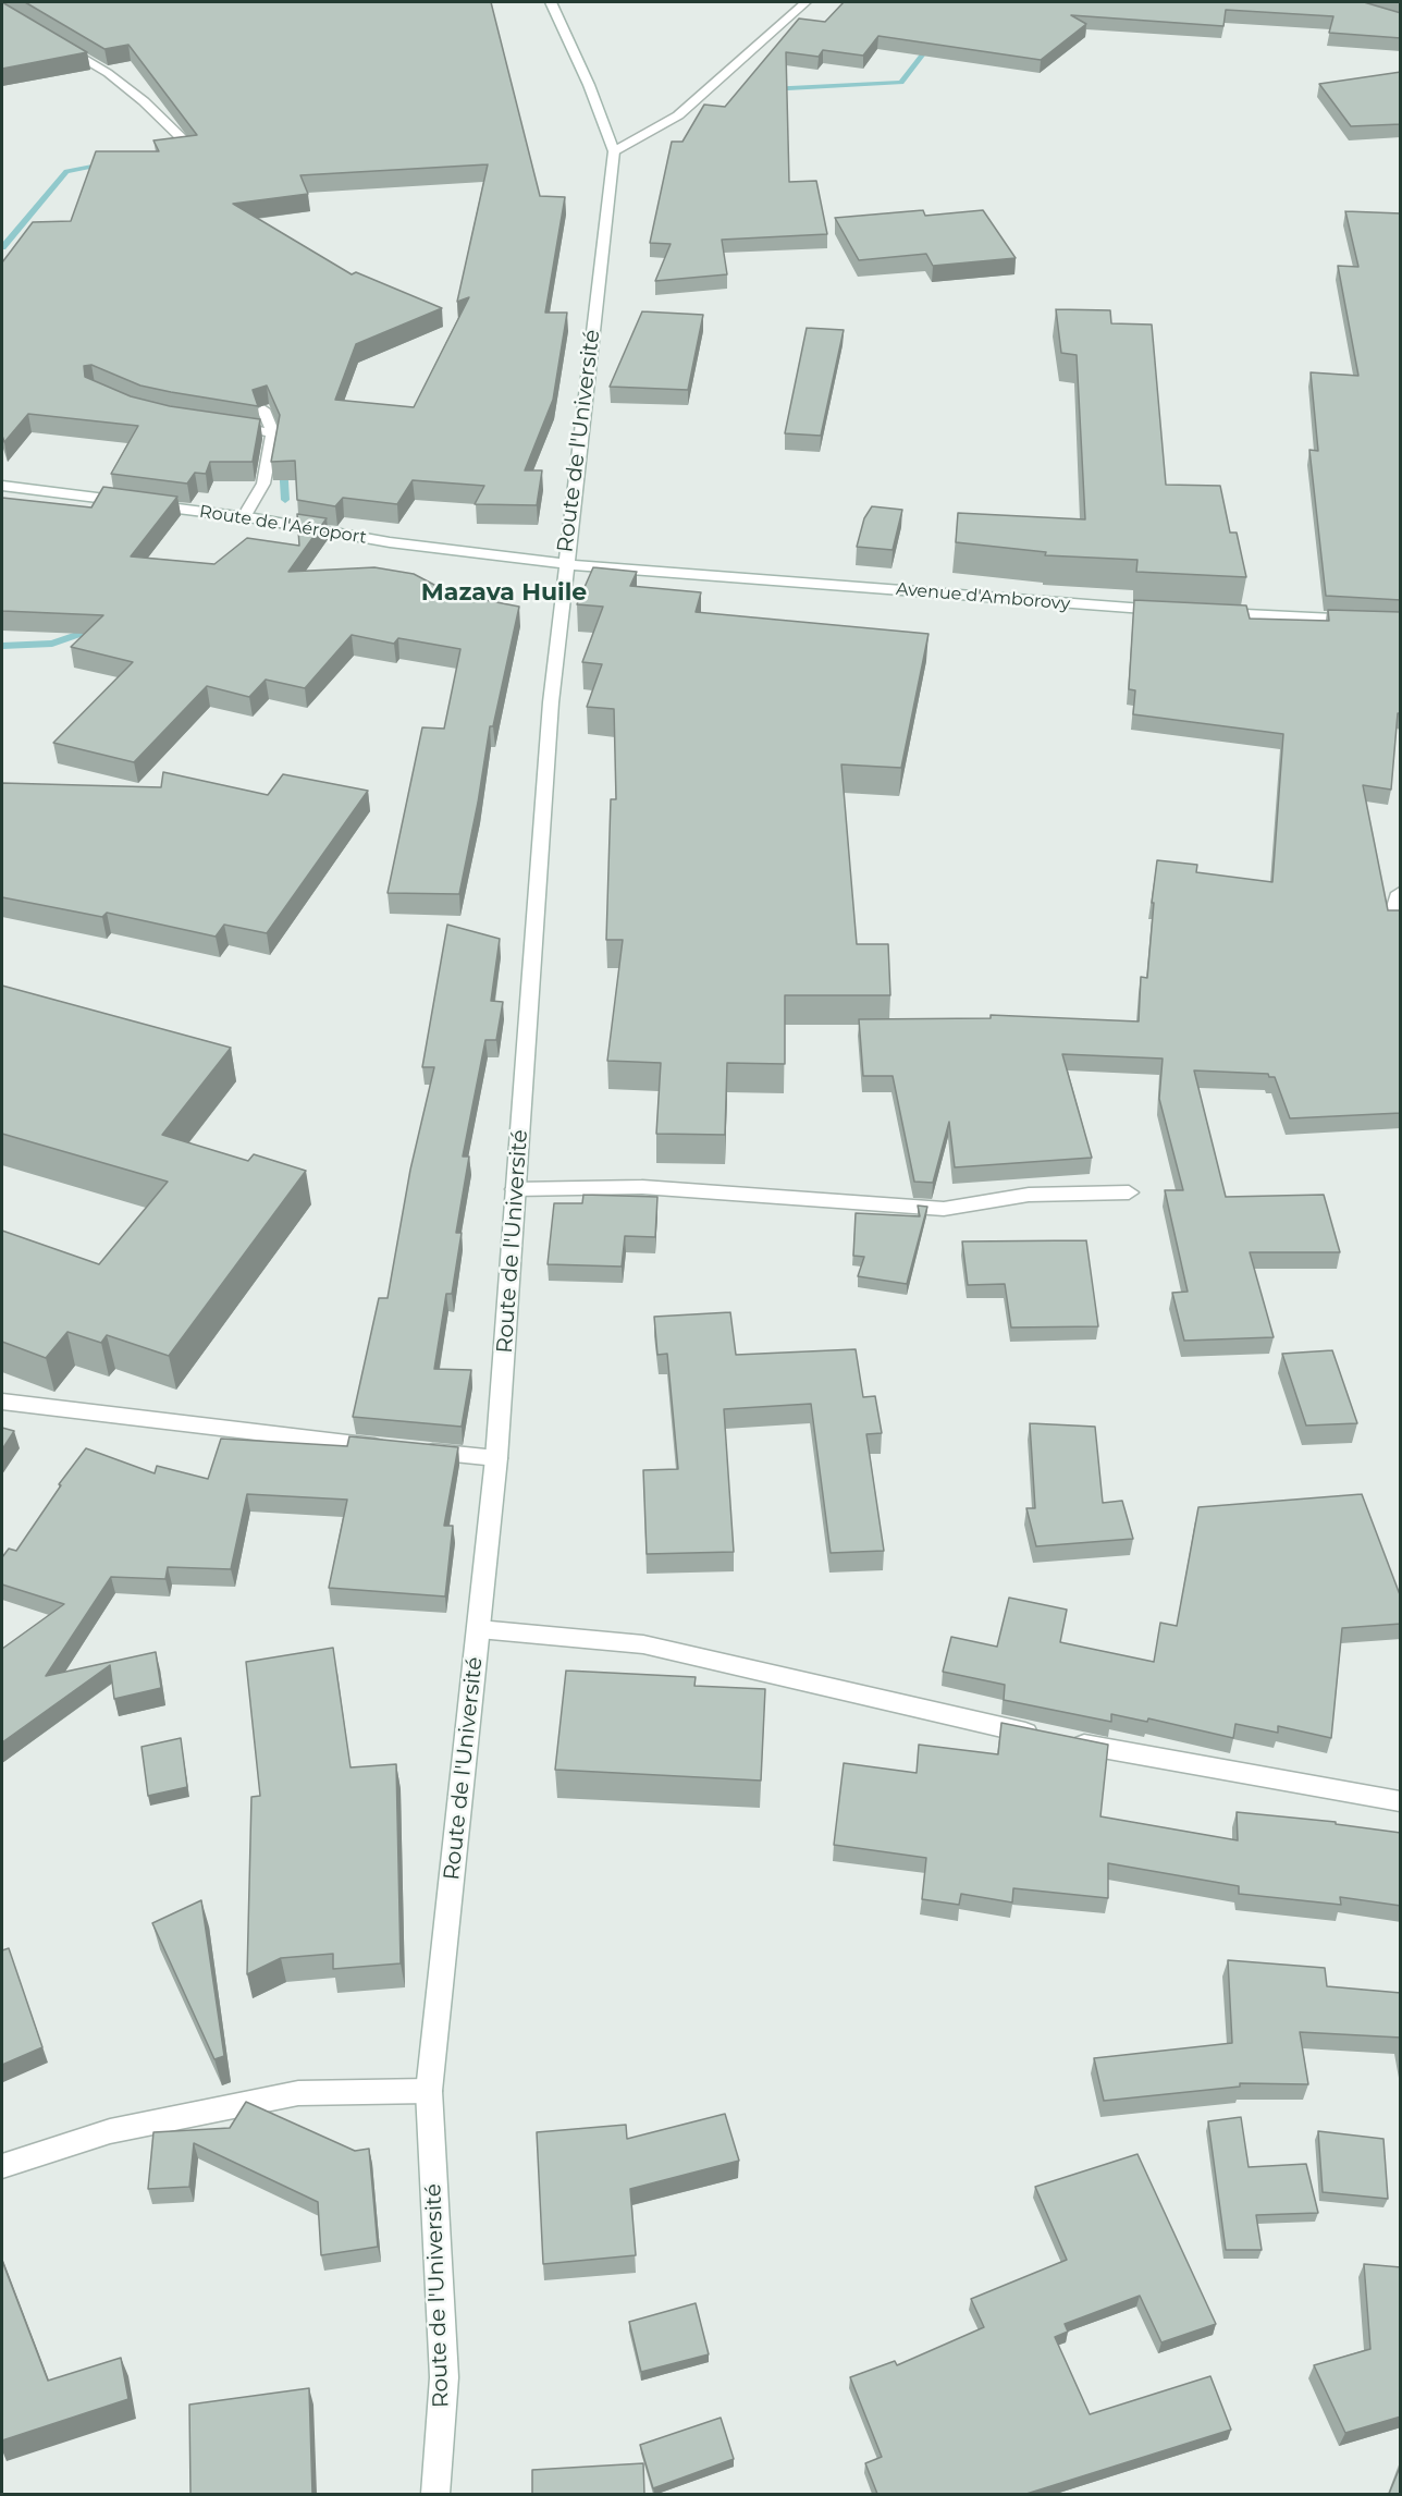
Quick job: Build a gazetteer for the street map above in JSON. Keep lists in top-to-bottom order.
{
  "streets": {
    "street": ["Route de l'Université", "Route de l'Aéroport", "Avenue d'Amborovy"]
  },
  "crossings": [
    ["Route de l'Université", "Route de l'Aéroport"],
    ["Route de l'Université", "Avenue d'Amborovy"],
    ["Route de l'Aéroport", "Avenue d'Amborovy"]
  ],
  "districts": ["Mazava Huile"]
}
